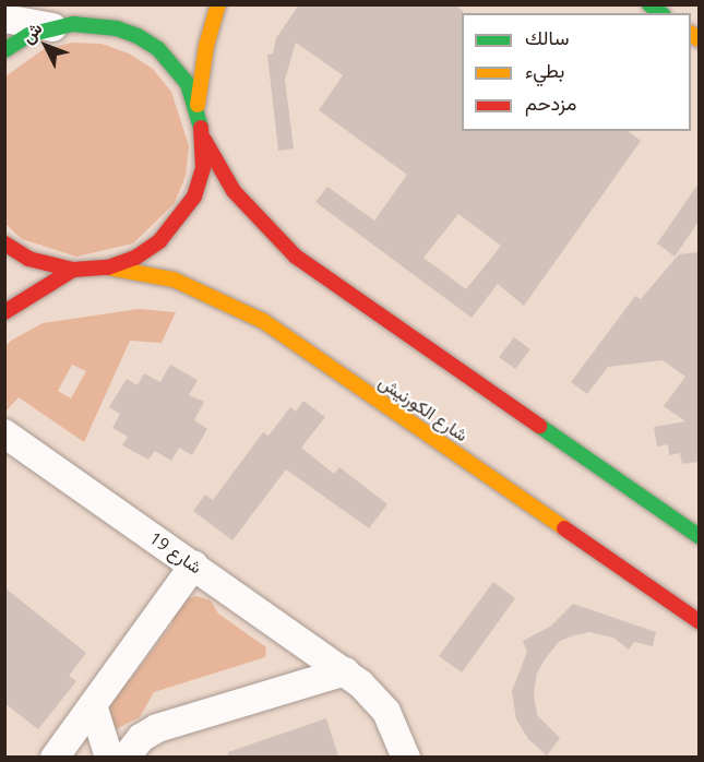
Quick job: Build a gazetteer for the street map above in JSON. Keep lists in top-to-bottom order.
{
  "streets": {
    "street": ["شارع الكورنيش", "شارع 19"]
  },
  "legend": ["سالك", "بطيء", "مزدحم"],
  "north": "top left"
}
